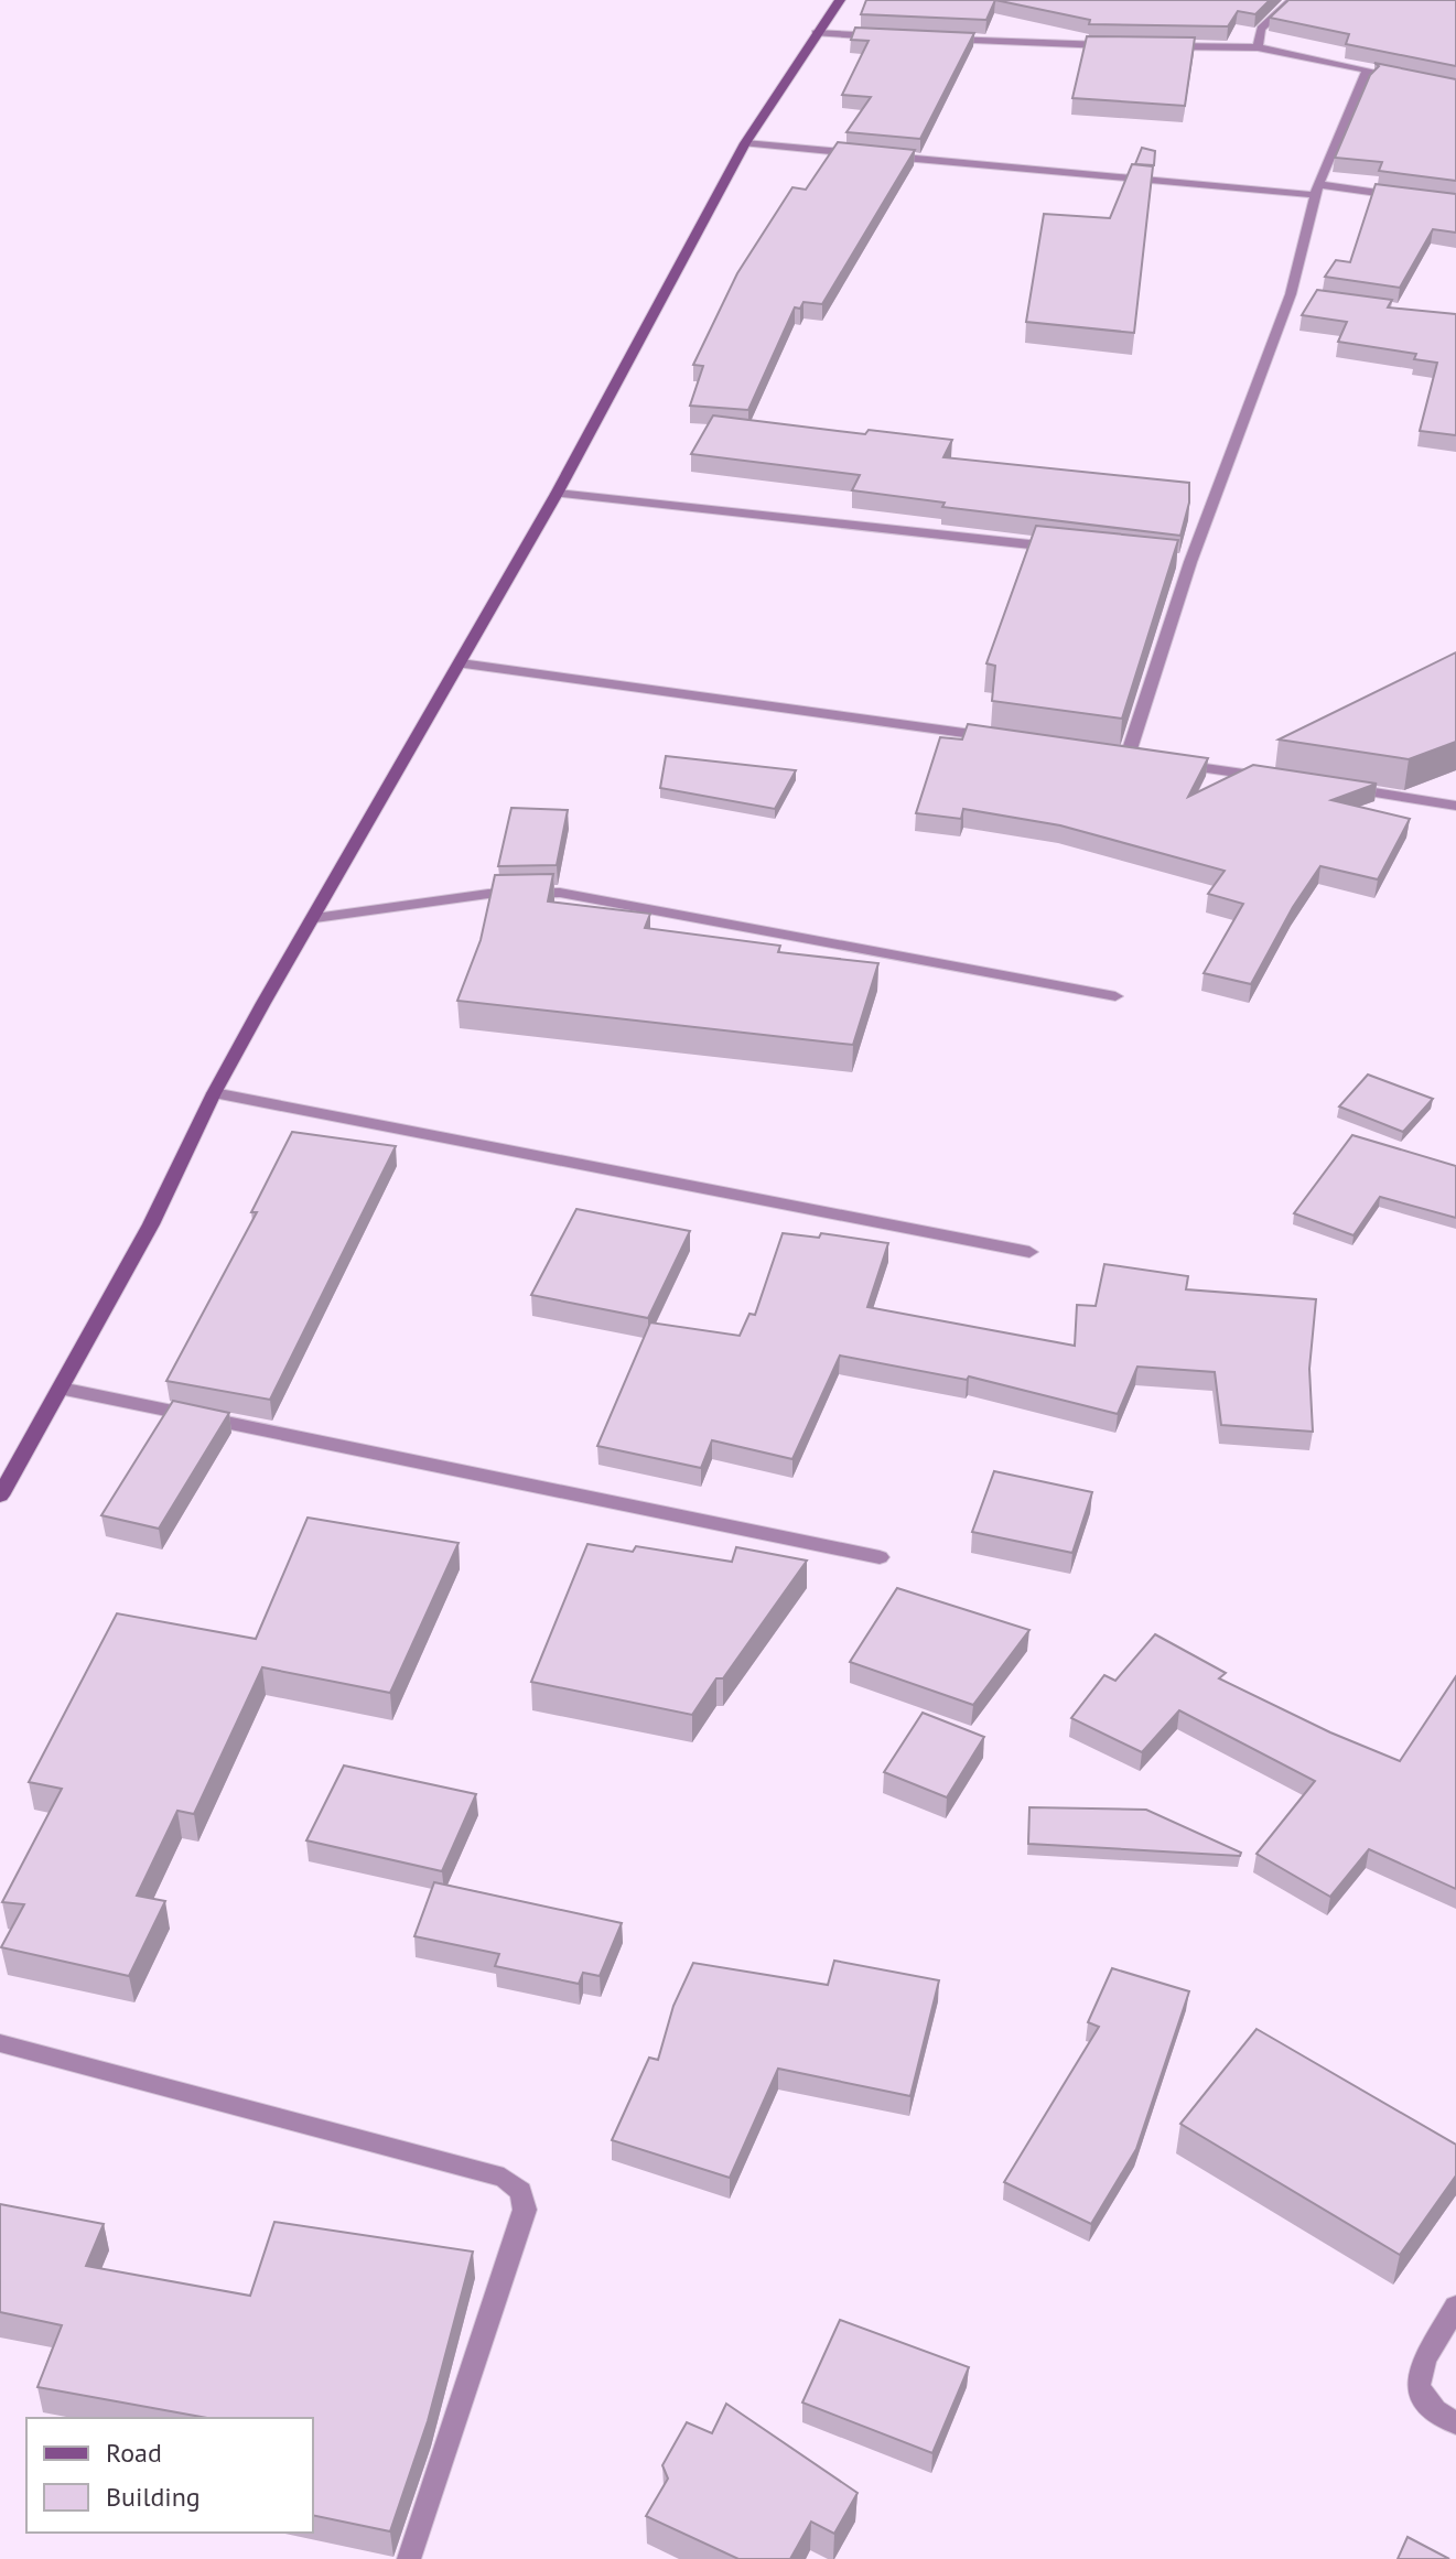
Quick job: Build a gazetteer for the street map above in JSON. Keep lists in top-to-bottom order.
{
  "legend": ["Road", "Building"]
}
